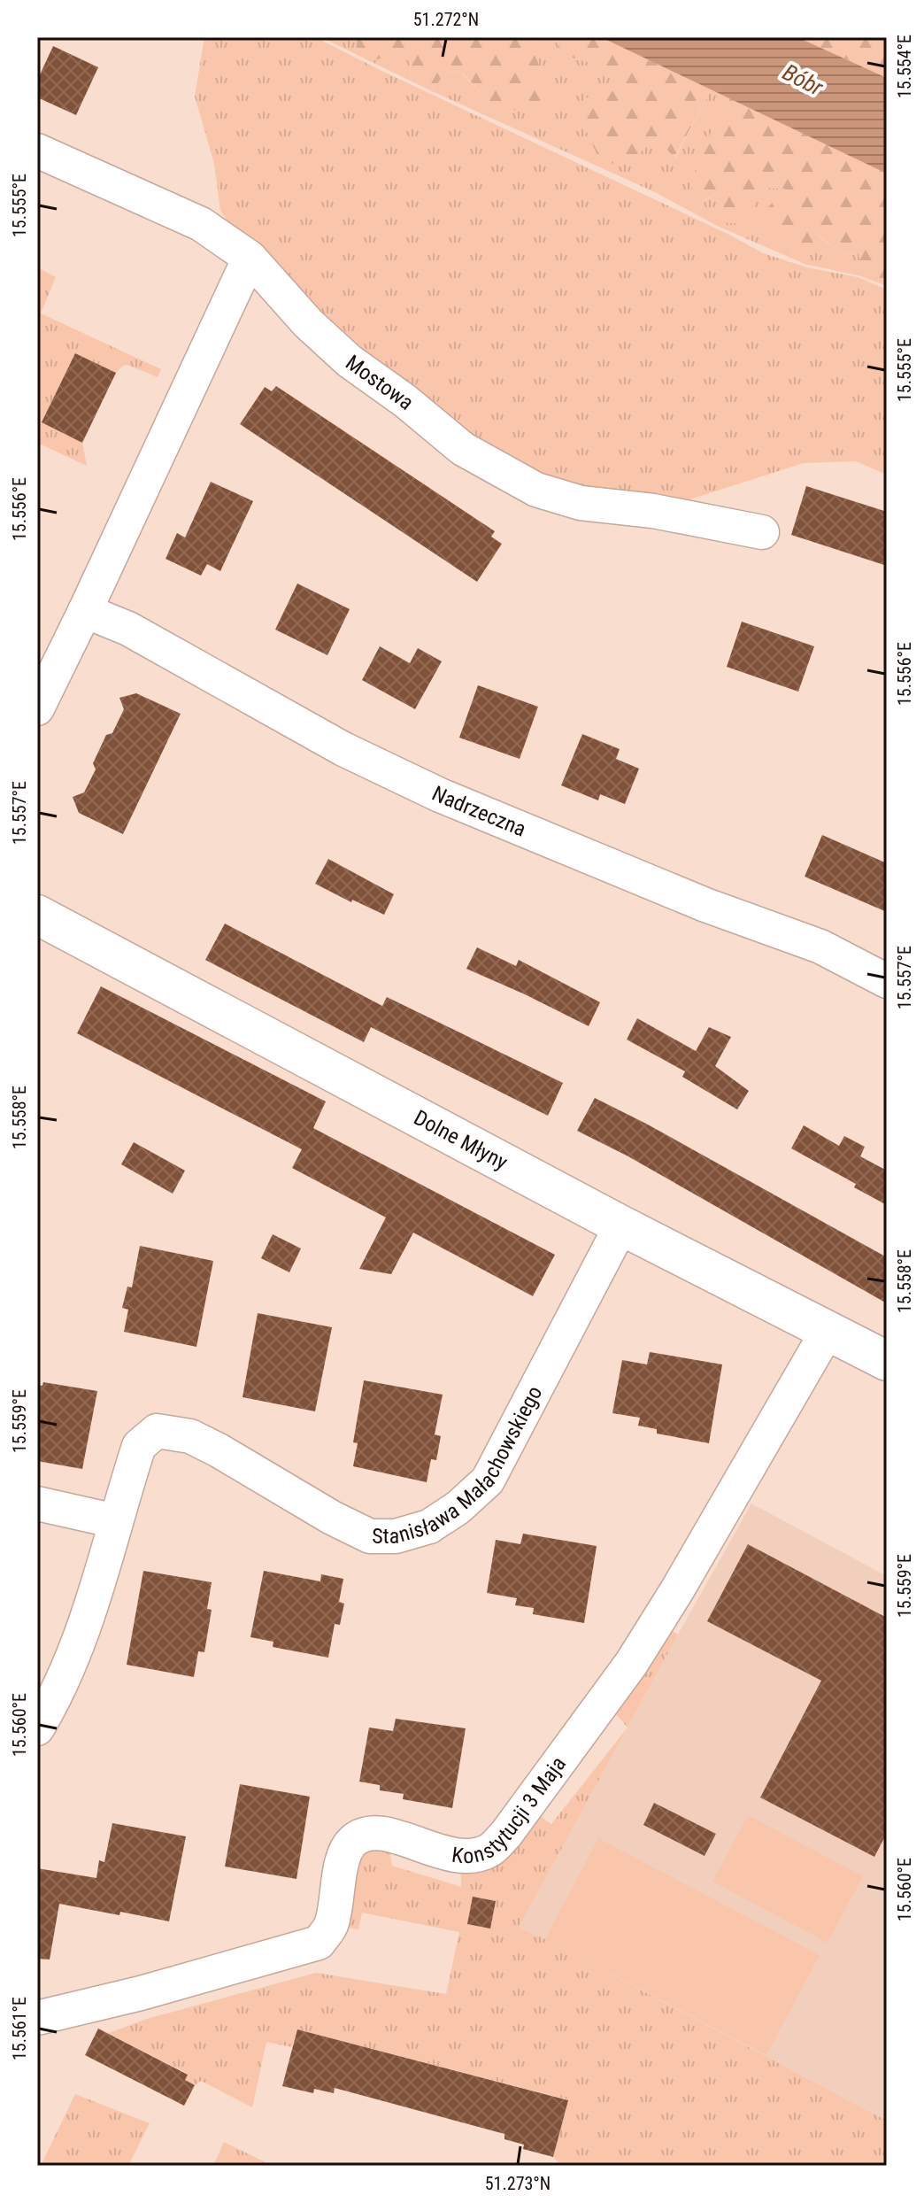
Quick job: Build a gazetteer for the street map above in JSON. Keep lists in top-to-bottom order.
{
  "streets": {
    "street": [
      "Mostowa",
      "Nadrzeczna",
      "Dolne Młyny",
      "Stanisława Małachowskiego",
      "Konstytucji 3 Maja"
    ]
  },
  "crossings": [
    ["Dolne Młyny", "Stanisława Małachowskiego"],
    ["Dolne Młyny", "Konstytucji 3 Maja"]
  ],
  "water": ["Bóbr"],
  "coordinates": [
    "51.272°N",
    "15.554°E",
    "15.555°E",
    "15.556°E",
    "15.557°E",
    "15.558°E",
    "15.559°E",
    "15.560°E",
    "15.561°E",
    "51.273°N"
  ]
}
